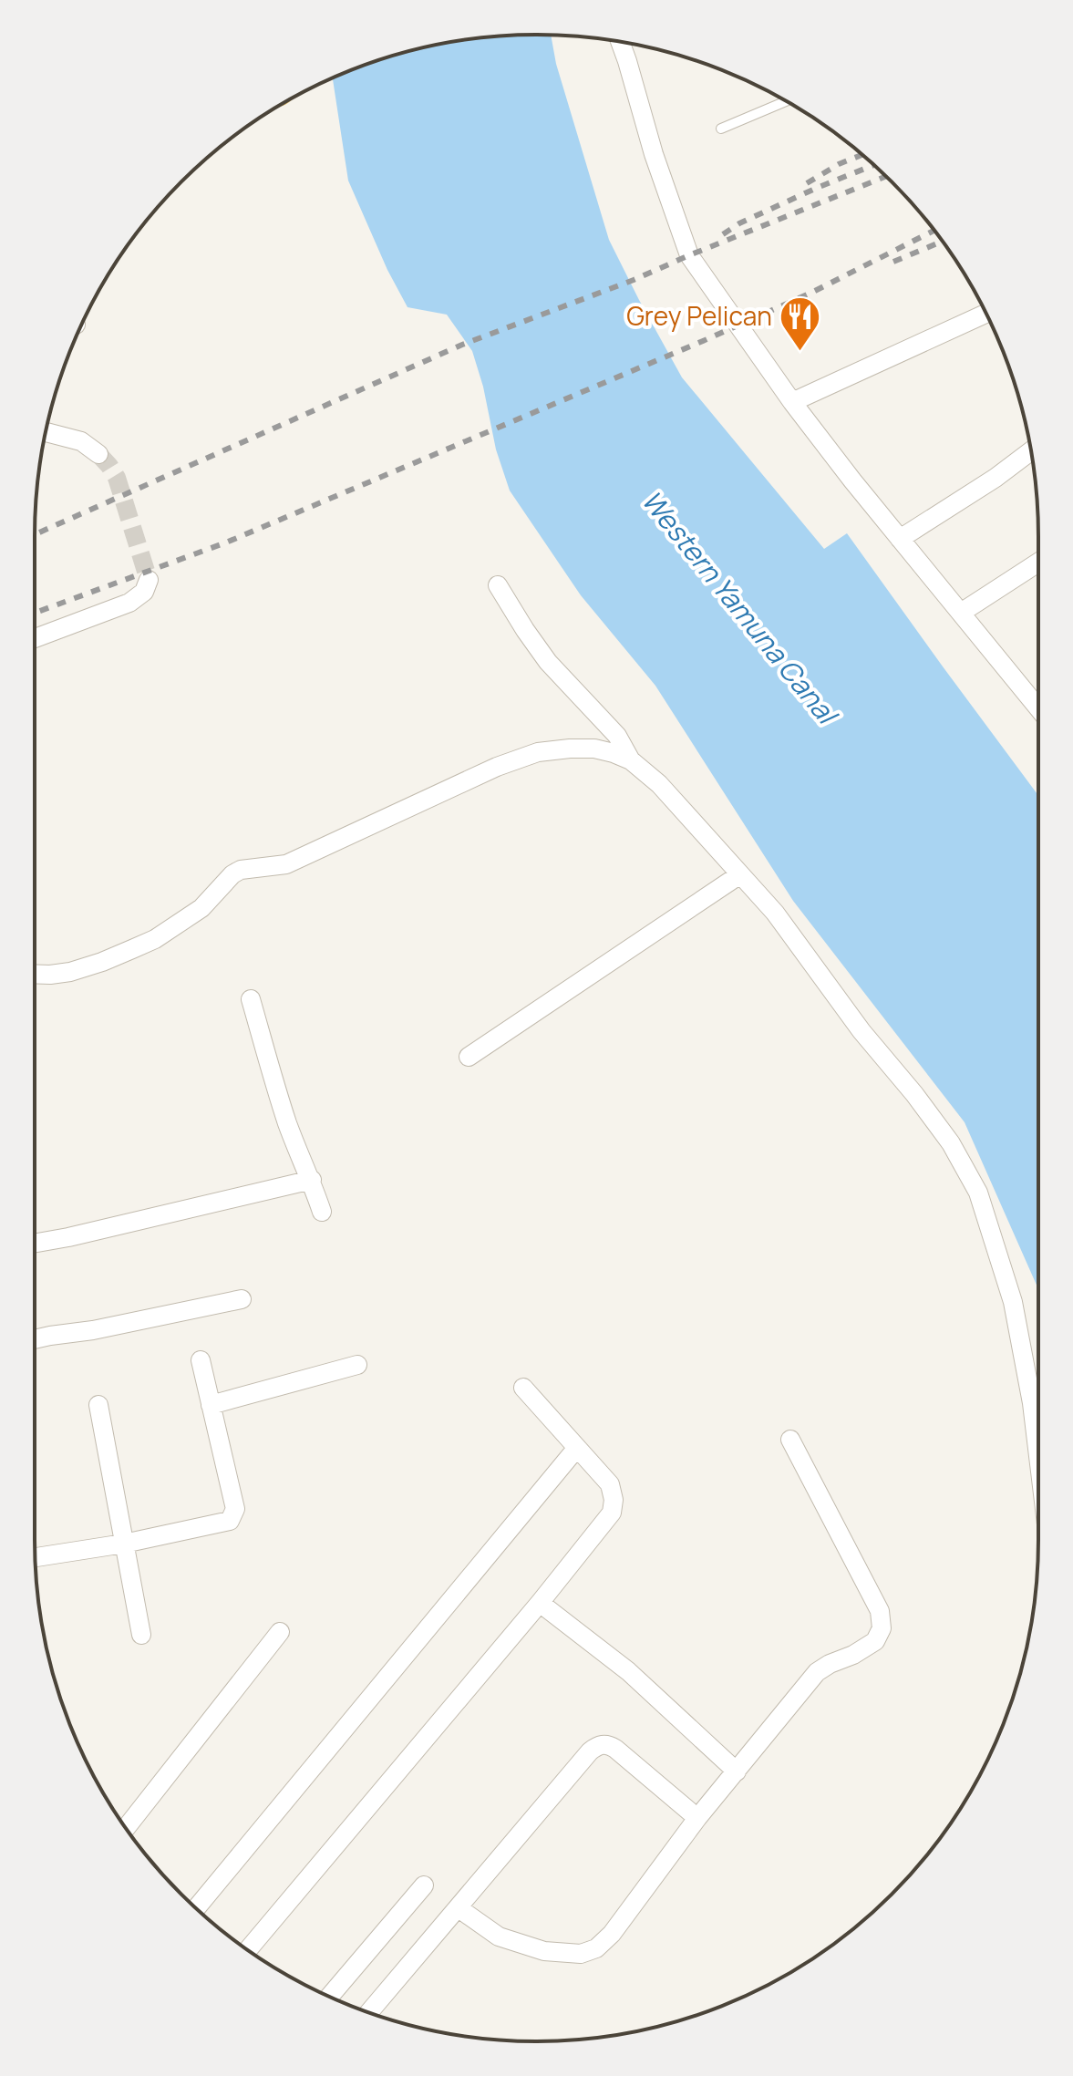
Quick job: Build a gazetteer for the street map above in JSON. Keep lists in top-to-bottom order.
{
  "water": ["Western Yamuna Canal"],
  "places": {
    "restaurant": ["Grey Pelican"]
  }
}
